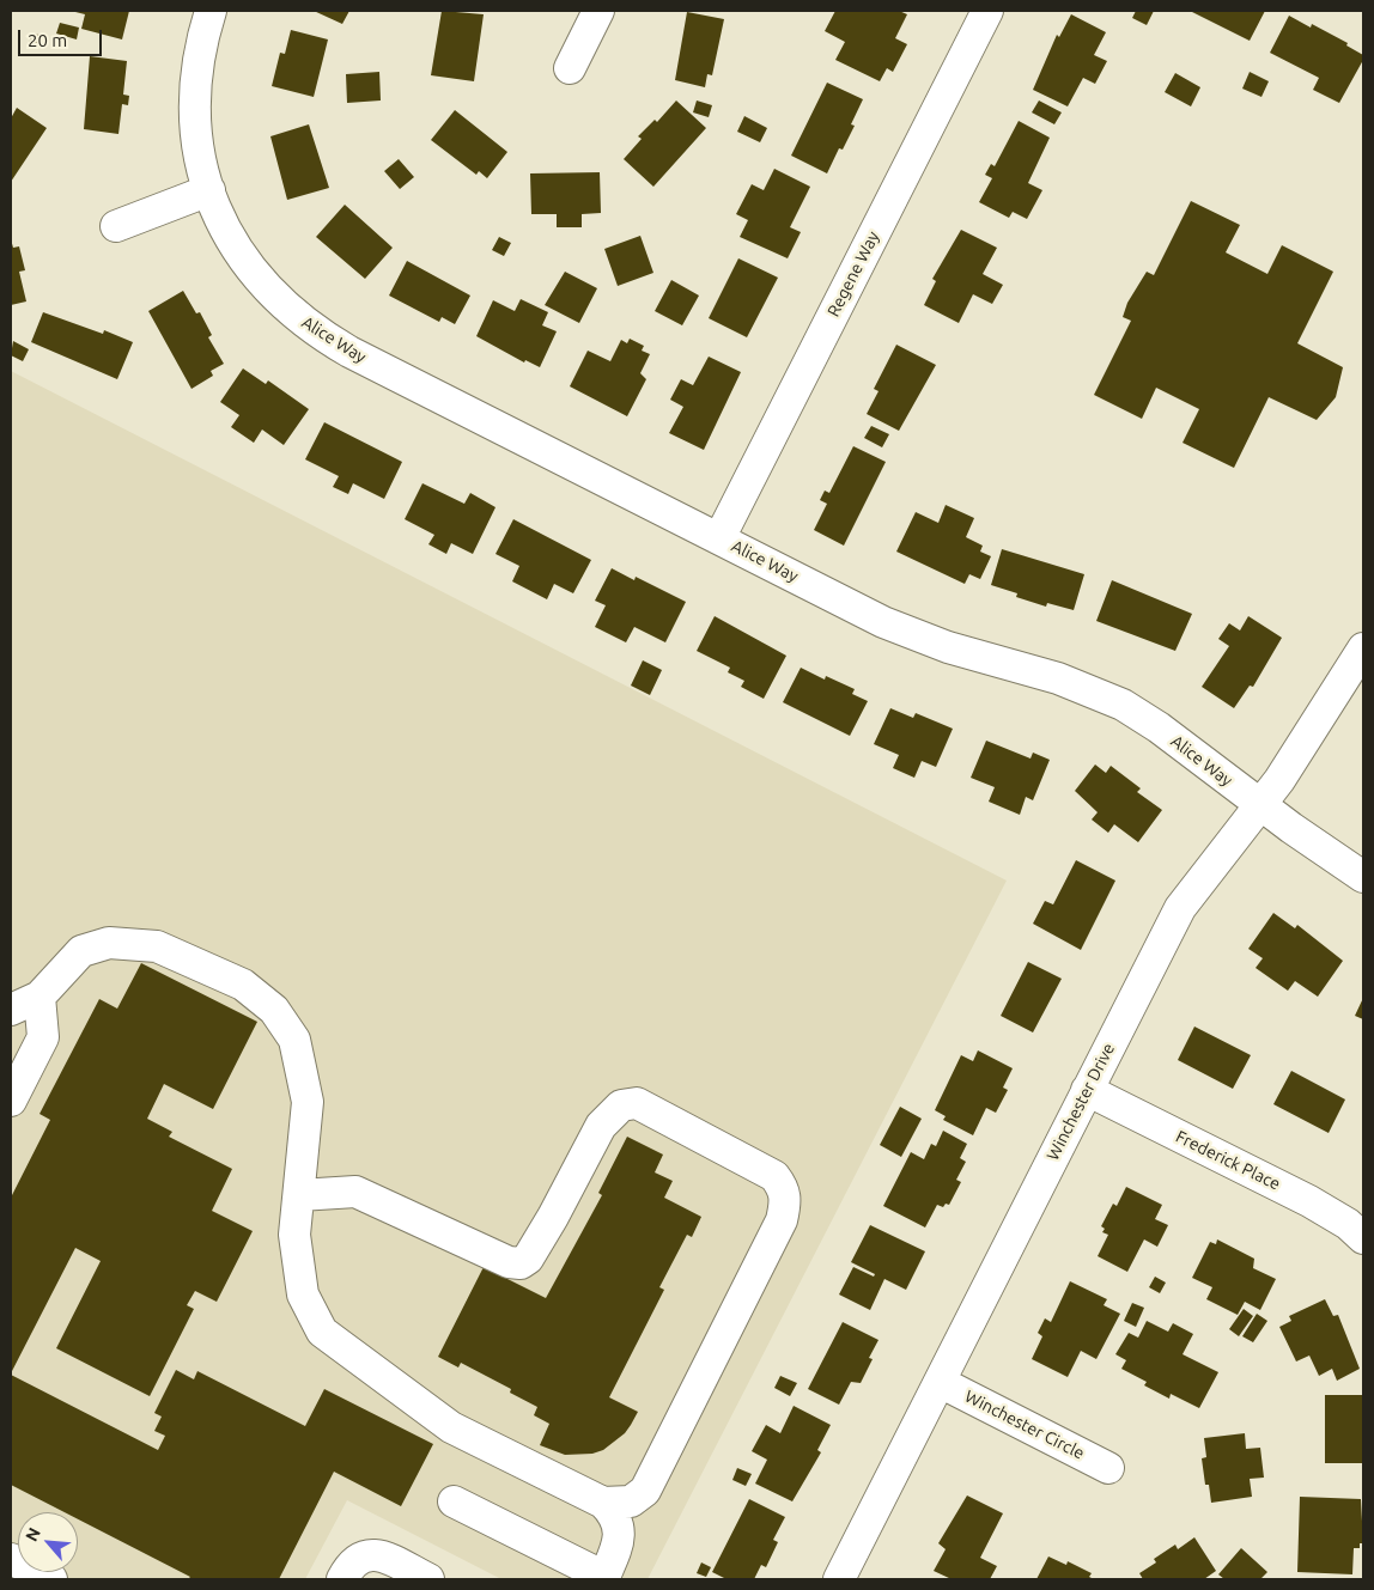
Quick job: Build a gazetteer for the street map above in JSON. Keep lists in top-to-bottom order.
{
  "streets": {
    "street": [
      "Regene Way",
      "Alice Way",
      "Winchester Drive",
      "Frederick Place",
      "Winchester Circle"
    ]
  },
  "crossings": [
    ["Regene Way", "Alice Way"],
    ["Alice Way", "Winchester Drive"],
    ["Winchester Drive", "Frederick Place"],
    ["Winchester Drive", "Winchester Circle"]
  ],
  "scale_bar": "20 m",
  "north": "top left"
}
